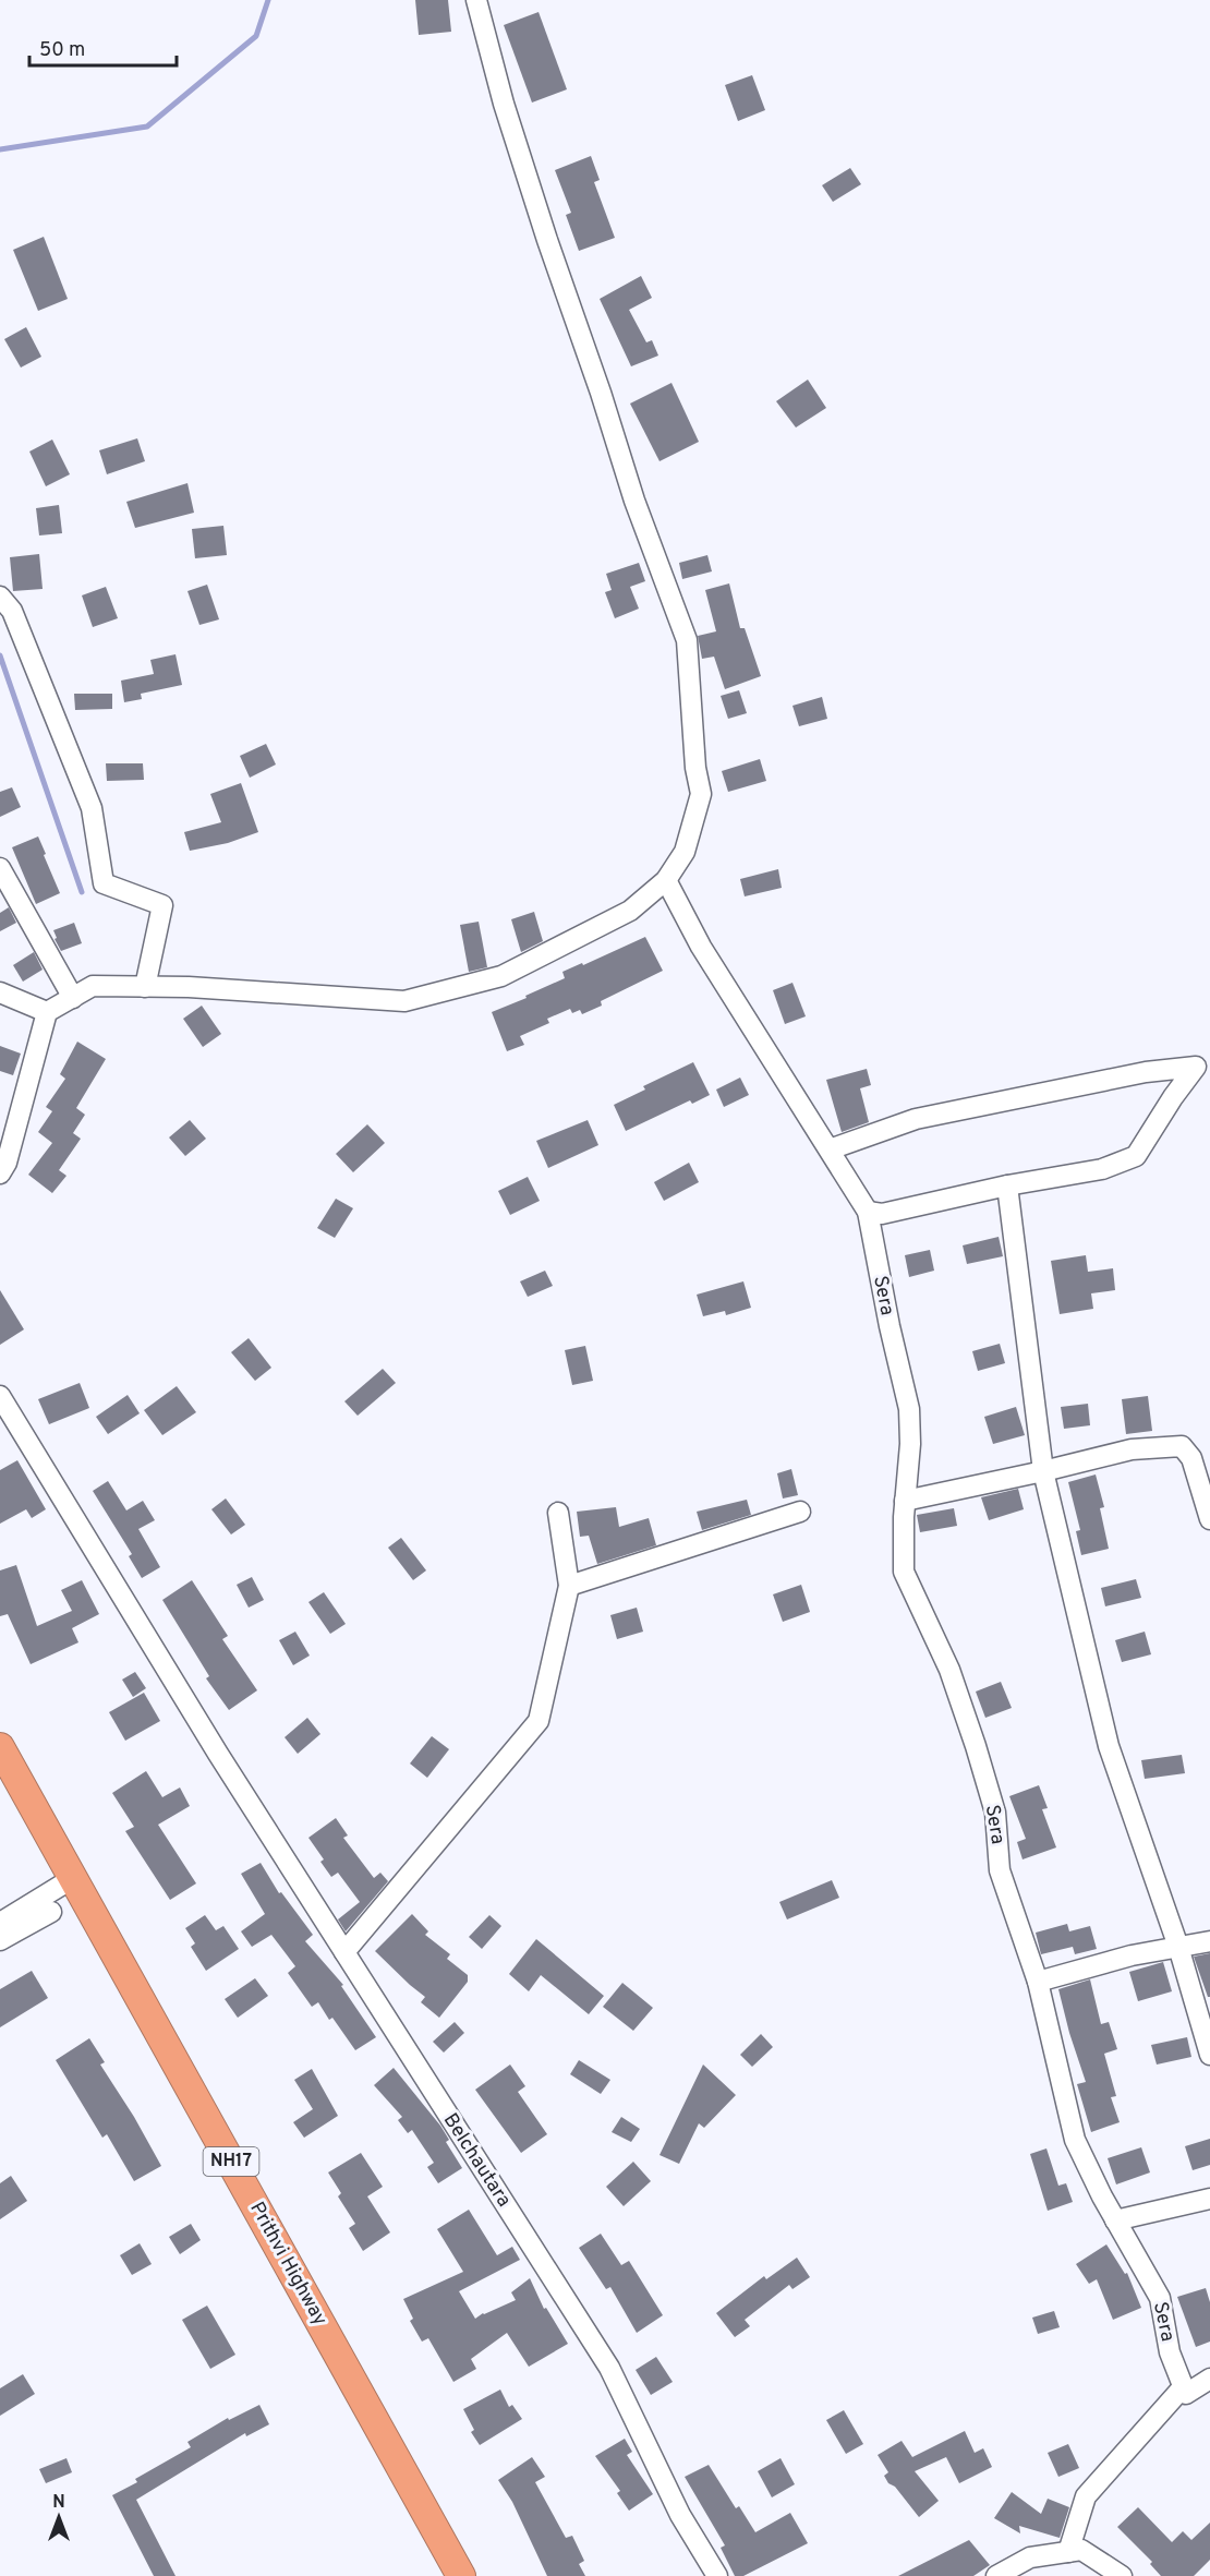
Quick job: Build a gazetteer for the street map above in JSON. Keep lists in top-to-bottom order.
{
  "streets": {
    "highway": ["NH17", "Prithvi Highway"],
    "street": ["Sera", "Belchautara"]
  },
  "scale_bar": "50 m",
  "north": "top"
}
